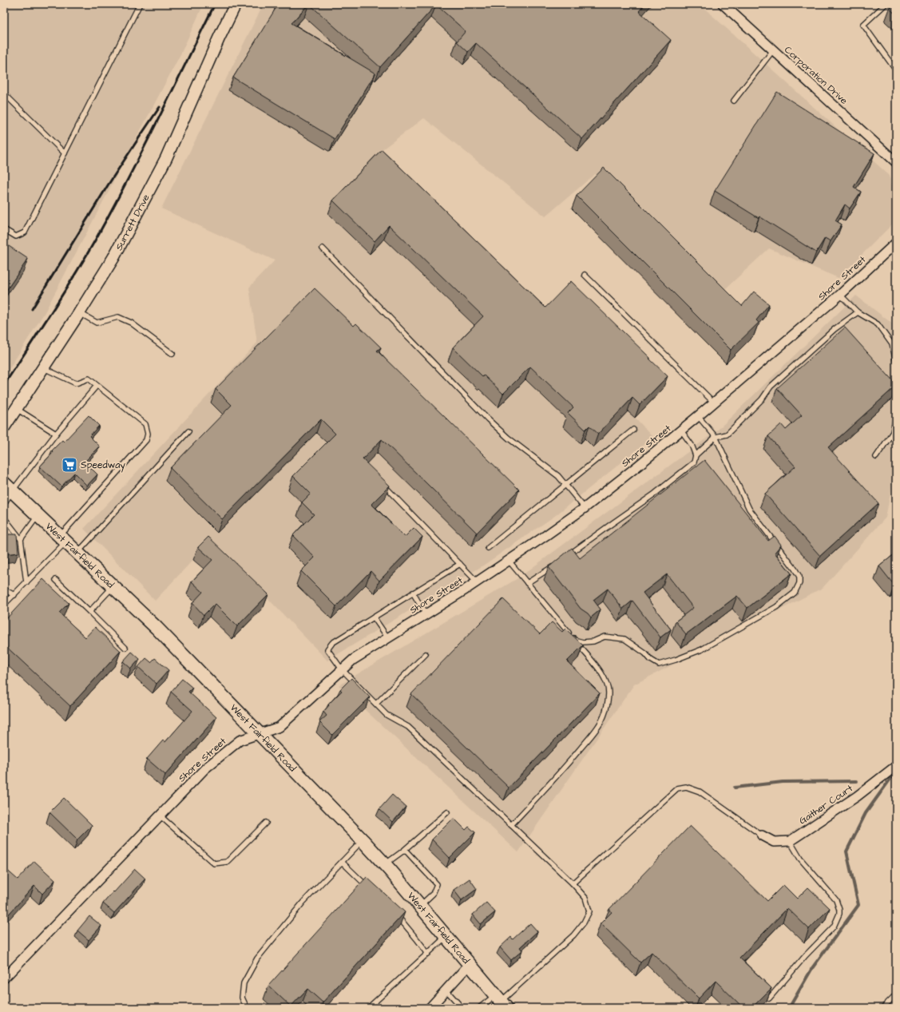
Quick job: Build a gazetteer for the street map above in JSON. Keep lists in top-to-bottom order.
{
  "streets": {
    "main road": ["West Fairfield Road"],
    "street": [
      "Corporation Drive",
      "Surrett Drive",
      "Shore Street",
      "Gaither Court"
    ]
  },
  "crossings": [
    ["Shore Street", "West Fairfield Road"]
  ],
  "places": {
    "supermarket": ["Speedway"]
  }
}
